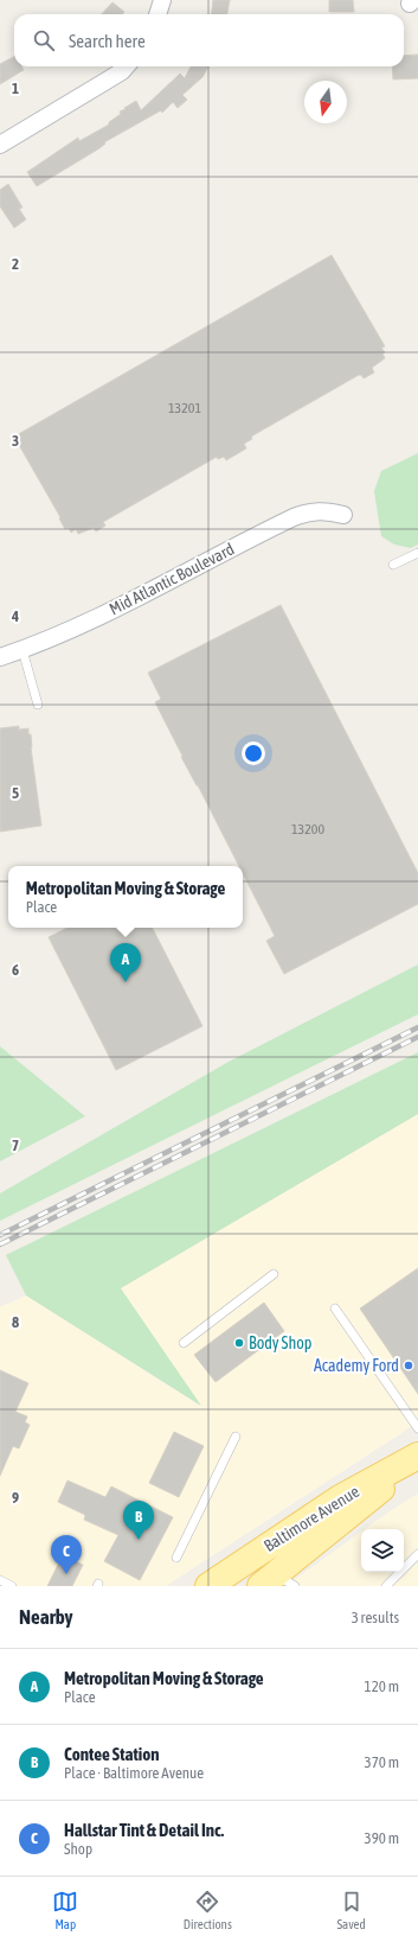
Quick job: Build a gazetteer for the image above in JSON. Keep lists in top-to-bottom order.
{
  "streets": {
    "main road": ["Baltimore Avenue"],
    "street": ["Mid Atlantic Boulevard"]
  },
  "places": ["Body Shop", "Academy Ford"],
  "house_numbers": ["13201", "13200"],
  "north": "bottom",
  "page": {
    "search": "Search here",
    "popup": ["Metropolitan Moving & Storage", "Place"],
    "pins": ["A", "B", "C"],
    "heading": ["Nearby", "3 results"],
    "list": [
      {
        "mark": "A",
        "name": "Metropolitan Moving & Storage",
        "note": "Place",
        "value": "120 m"
      },
      {
        "mark": "B",
        "name": "Contee Station",
        "note": "Place · Baltimore Avenue",
        "value": "370 m"
      },
      {
        "mark": "C",
        "name": "Hallstar Tint & Detail Inc.",
        "note": "Shop",
        "value": "390 m"
      }
    ],
    "nav": ["Map", "Directions", "Saved"]
  },
  "grid": {
    "rows": [
      "1",
      "2",
      "3",
      "4",
      "5",
      "6",
      "7",
      "8",
      "9"
    ]
  }
}
